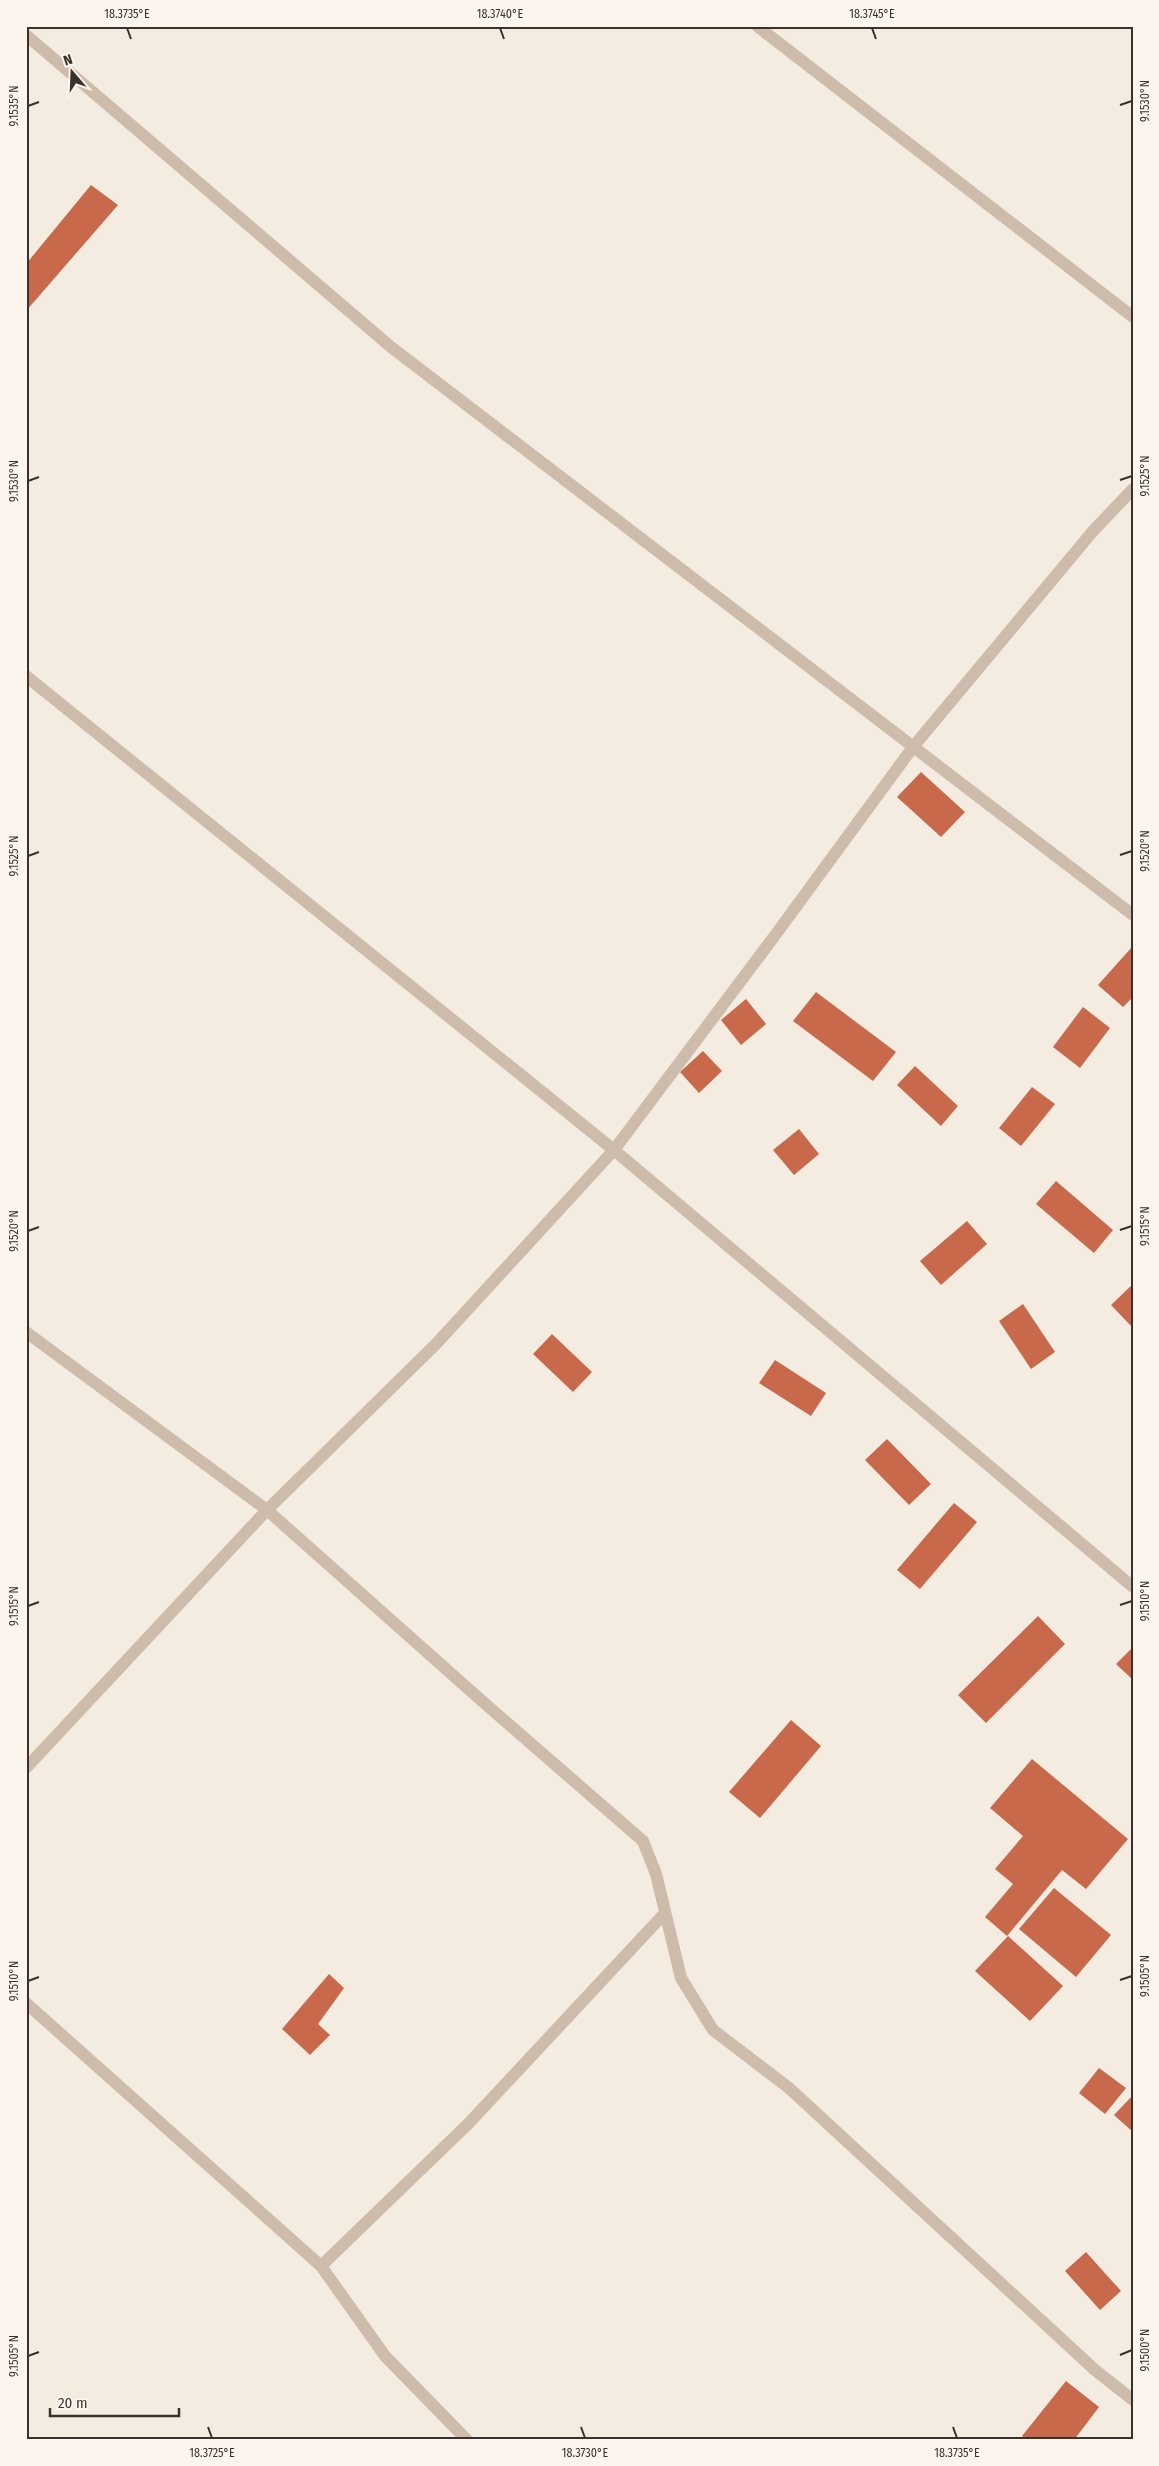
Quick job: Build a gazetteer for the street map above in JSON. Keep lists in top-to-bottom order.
{
  "scale_bar": "20 m",
  "north": "top",
  "coordinates": [
    "18.3735°E",
    "18.3740°E",
    "18.3745°E",
    "9.1530°N",
    "9.1535°N",
    "9.1525°N",
    "9.1520°N",
    "9.1515°N",
    "9.1510°N",
    "9.1505°N",
    "9.1500°N",
    "18.3725°E",
    "18.3730°E"
  ]
}
